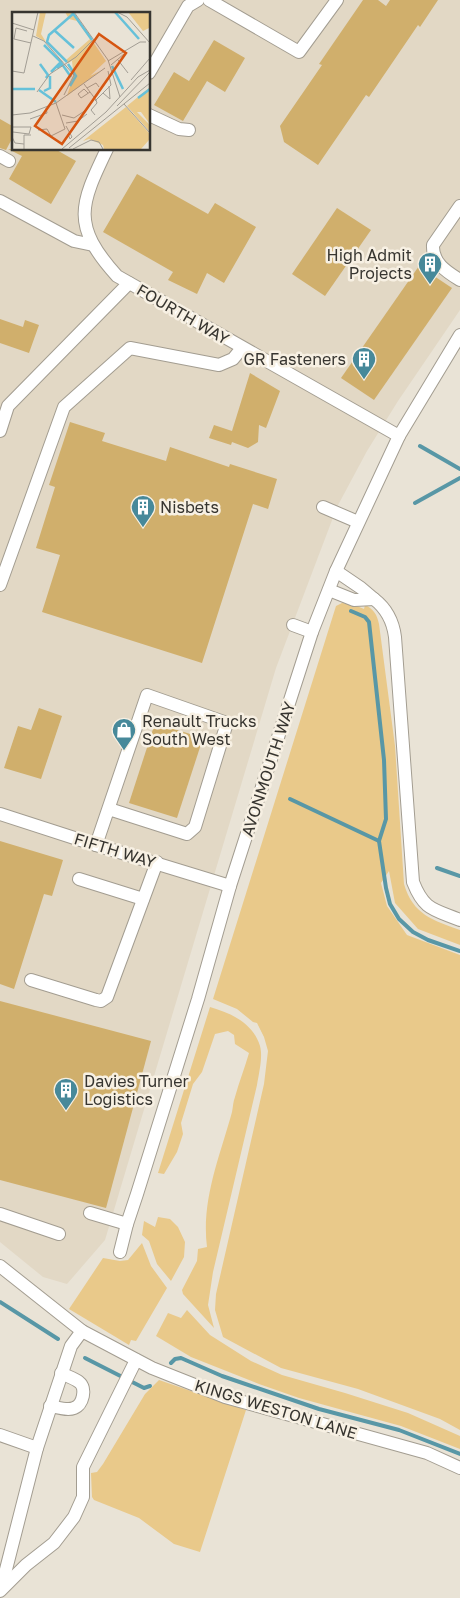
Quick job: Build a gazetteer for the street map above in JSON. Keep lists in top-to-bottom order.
{
  "streets": {
    "street": [
      "FOURTH WAY",
      "AVONMOUTH WAY",
      "FIFTH WAY",
      "KINGS WESTON LANE"
    ]
  },
  "crossings": [
    ["FOURTH WAY", "AVONMOUTH WAY"],
    ["AVONMOUTH WAY", "FIFTH WAY"]
  ],
  "places": {
    "building": [
      "High Admit Projects",
      "GR Fasteners",
      "Nisbets",
      "Davies Turner Logistics"
    ],
    "shop": ["Renault Trucks South West"]
  }
}
